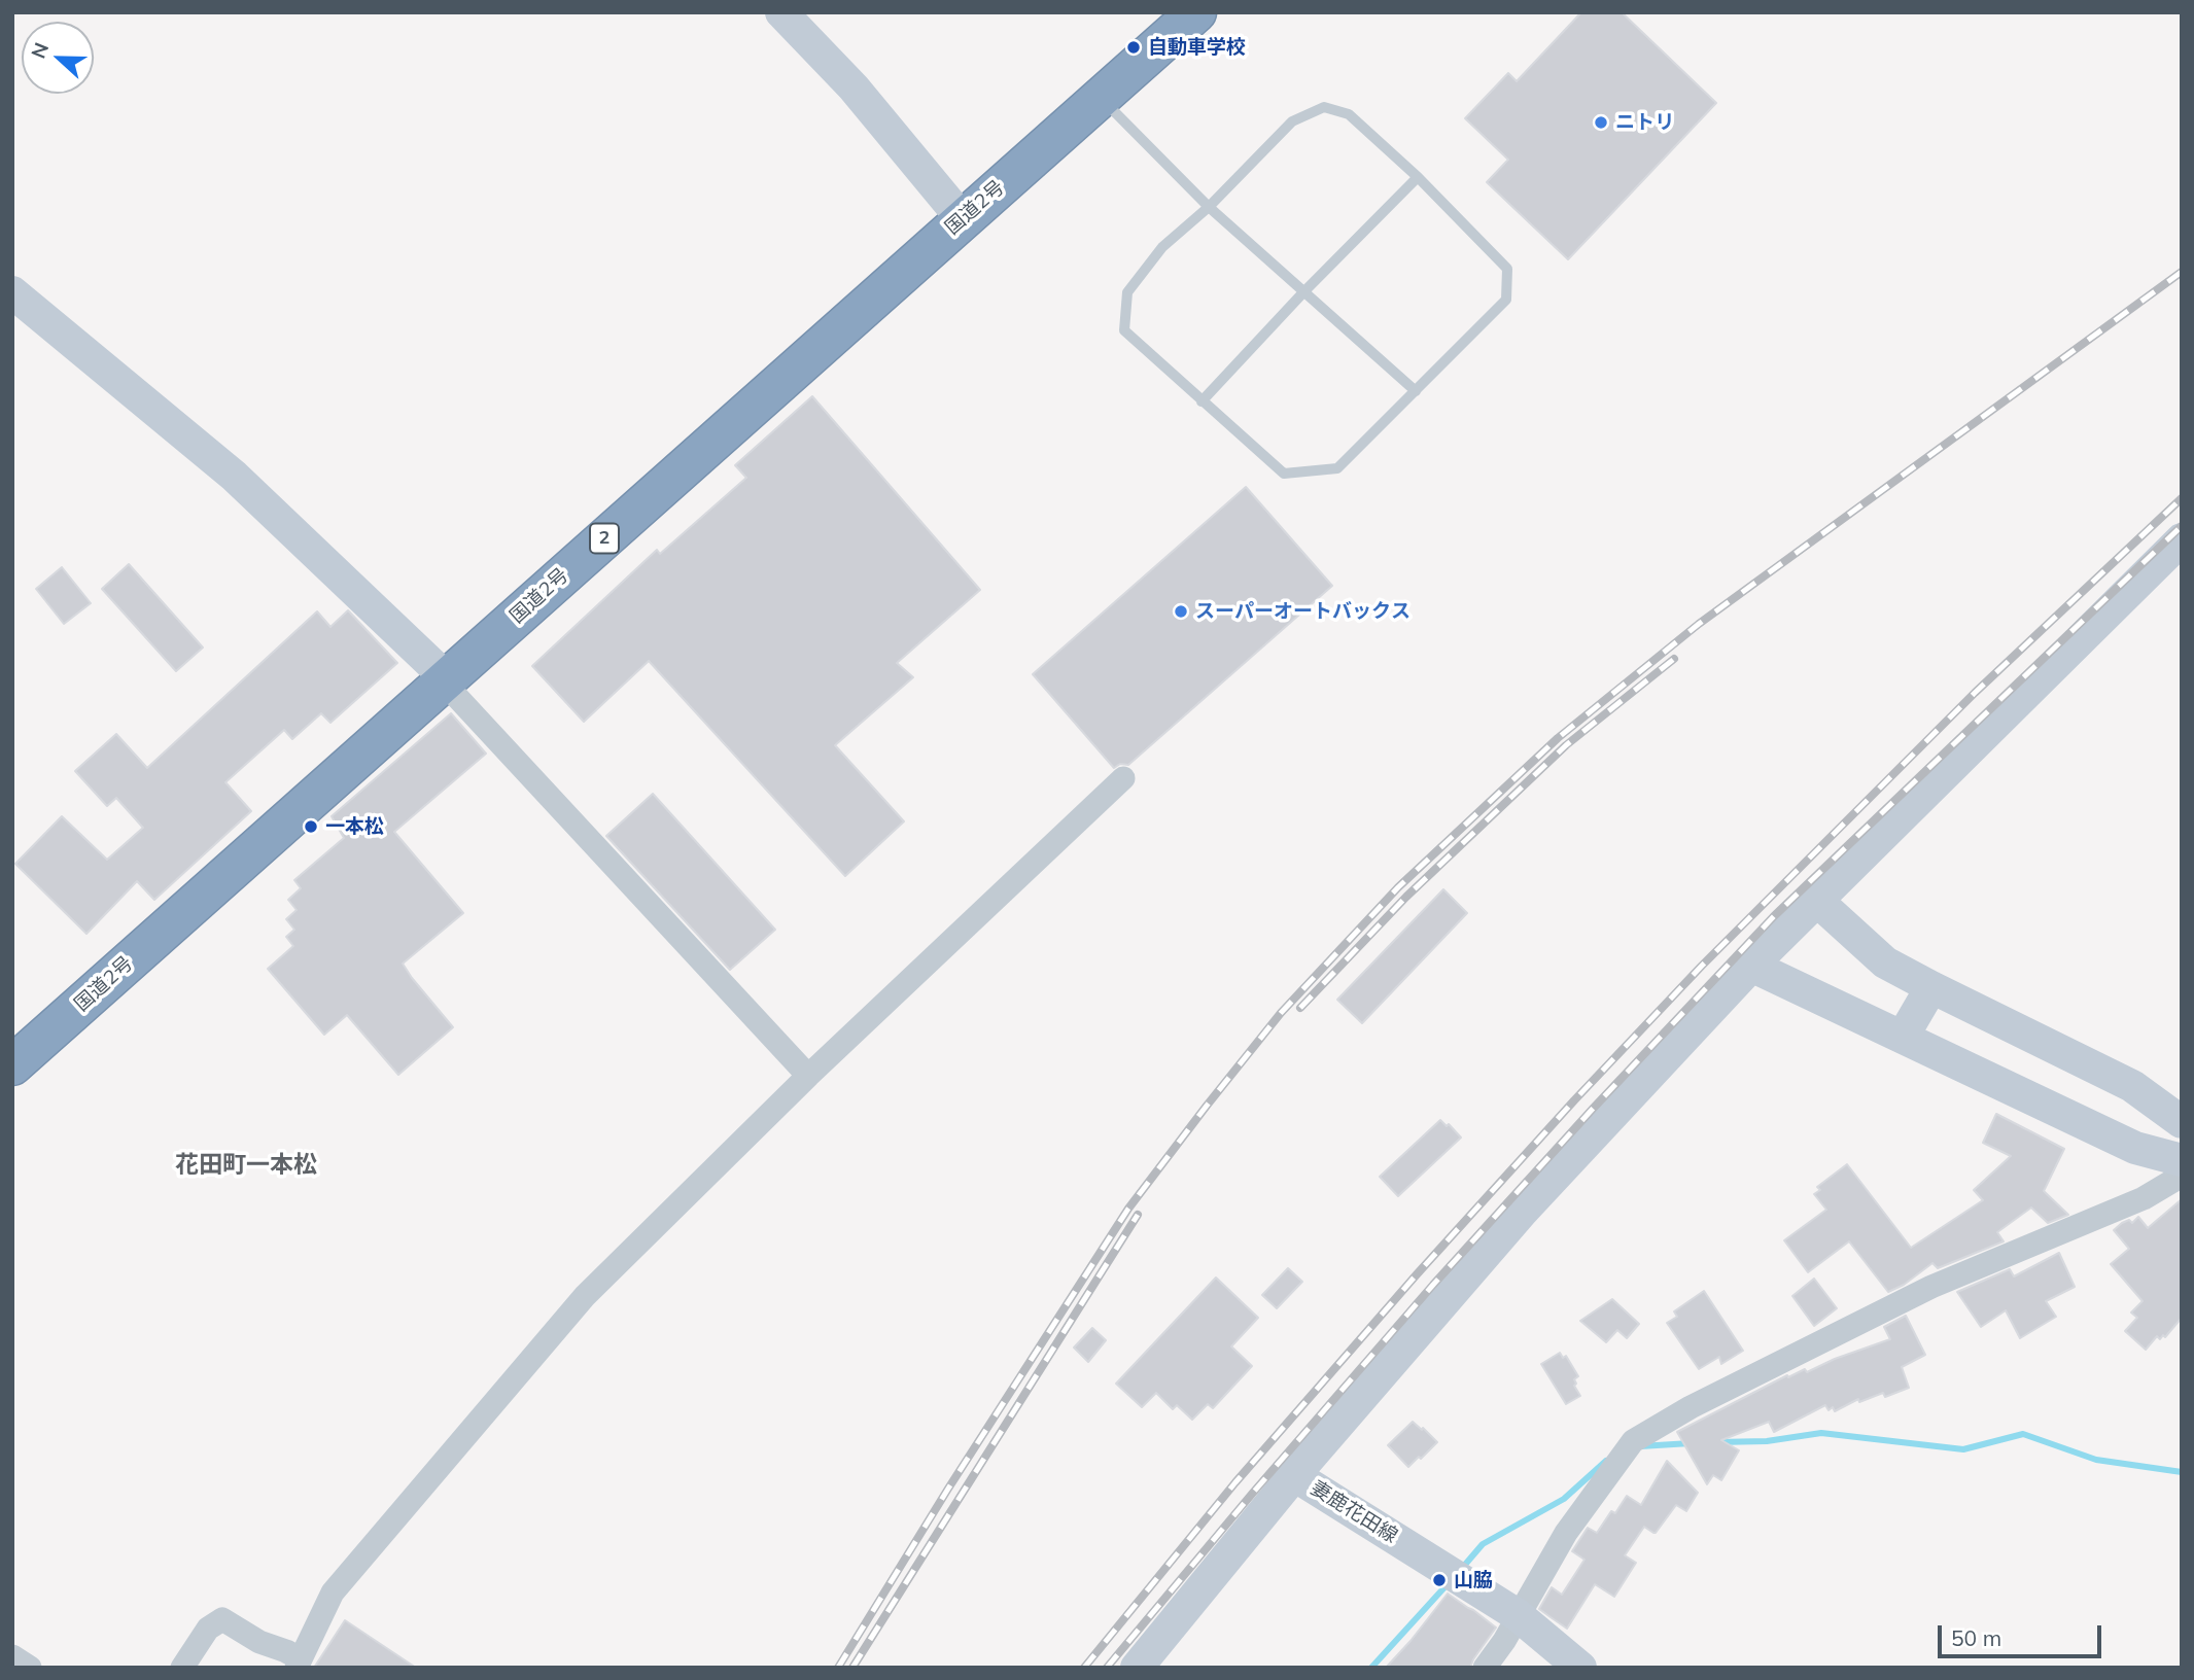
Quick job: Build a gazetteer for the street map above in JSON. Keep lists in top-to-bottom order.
{
  "streets": {
    "highway": ["国道2号", "2"],
    "street": ["妻鹿花田線"]
  },
  "districts": ["花田町一本松"],
  "places": [
    "自動車学校",
    "ニトリ",
    "スーパーオートバックス",
    "一本松",
    "山脇"
  ],
  "scale_bar": "50 m",
  "north": "left"
}
